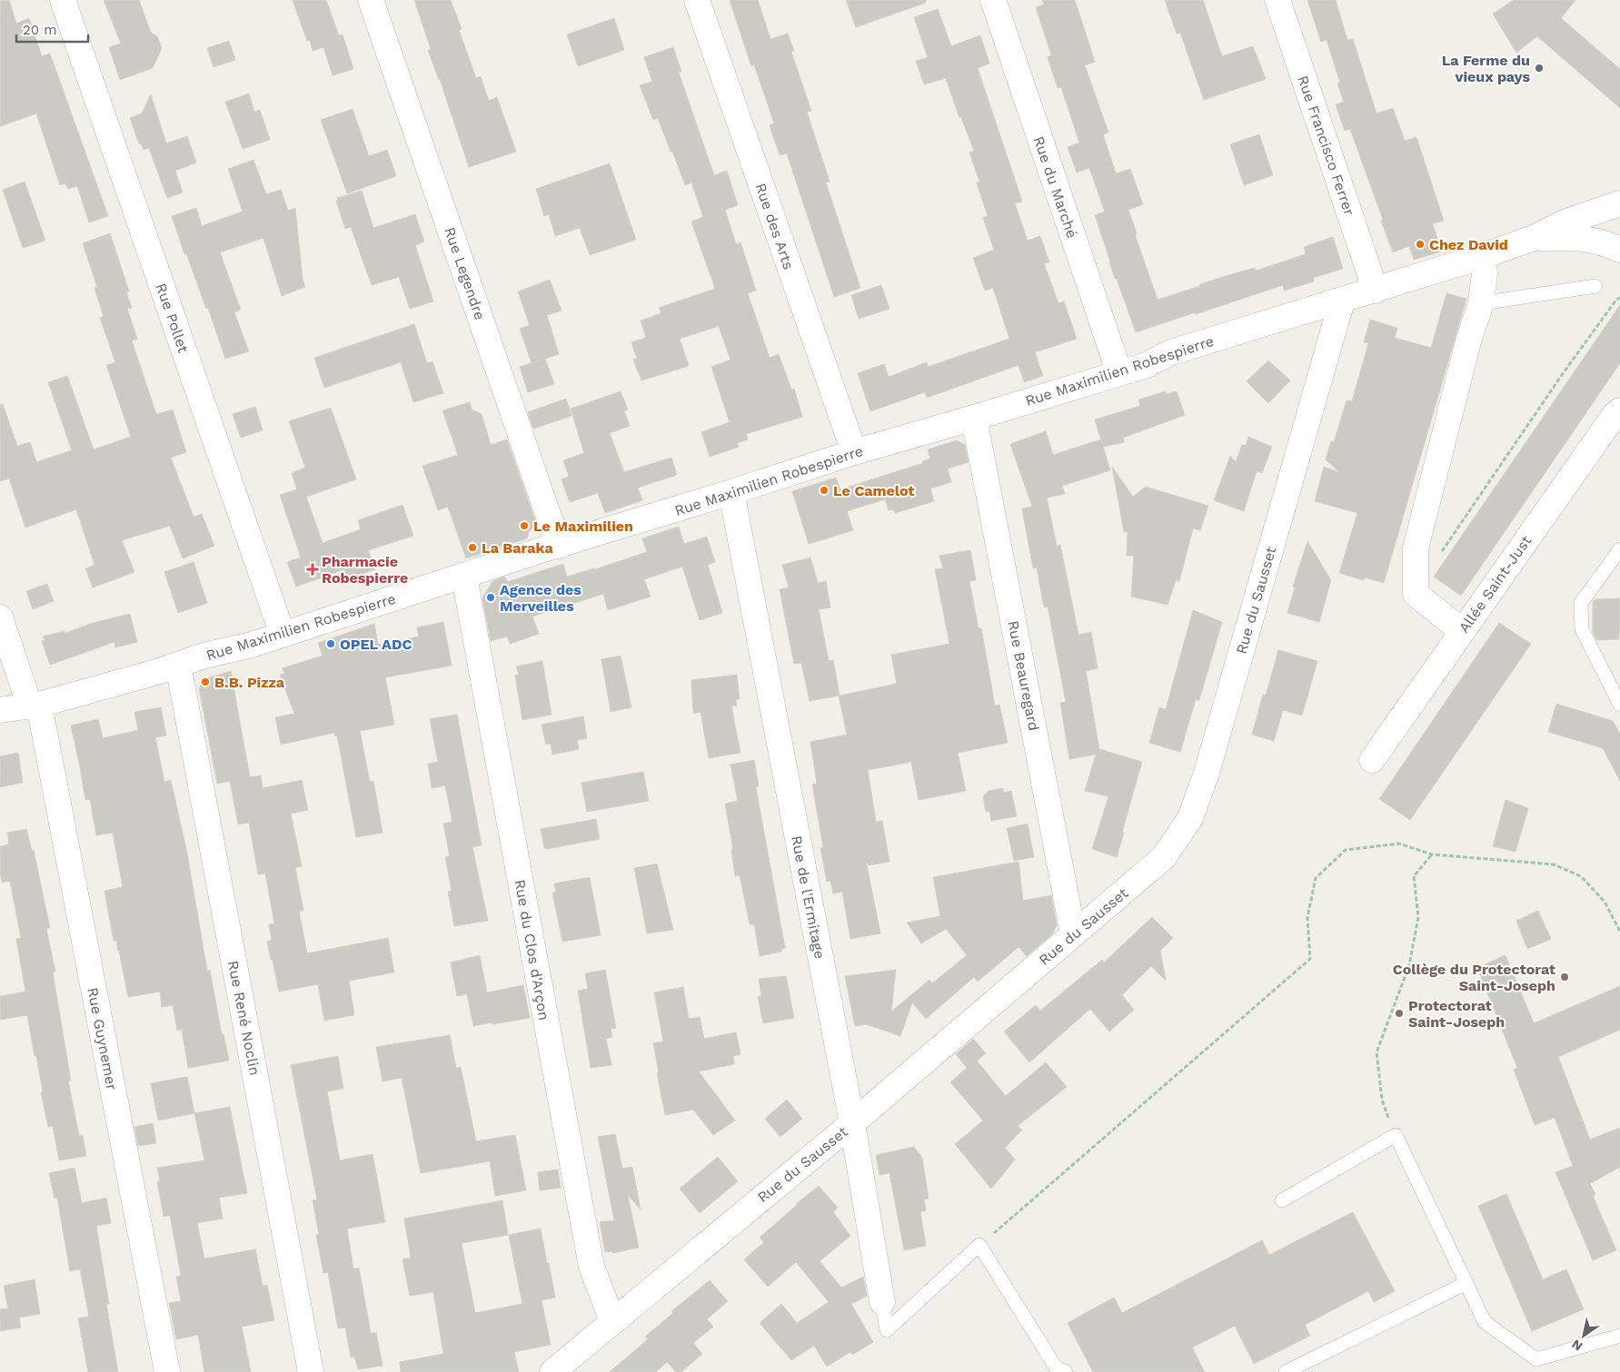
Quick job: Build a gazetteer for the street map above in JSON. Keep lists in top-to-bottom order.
{
  "streets": {
    "street": [
      "Rue Francisco Ferrer",
      "Rue du Marché",
      "Rue des Arts",
      "Rue Legendre",
      "Rue Pollet",
      "Rue Maximilien Robespierre",
      "Allée Saint-Just",
      "Rue du Sausset",
      "Rue Beauregard",
      "Rue de l'Ermitage",
      "Rue du Clos d'Arçon",
      "Rue René Noclin",
      "Rue Guynemer"
    ]
  },
  "crossings": [
    ["Rue Francisco Ferrer", "Rue Maximilien Robespierre"],
    ["Rue du Marché", "Rue Maximilien Robespierre"],
    ["Rue des Arts", "Rue Maximilien Robespierre"],
    ["Rue Legendre", "Rue Maximilien Robespierre"],
    ["Rue Pollet", "Rue Maximilien Robespierre"],
    ["Rue Maximilien Robespierre", "Rue du Sausset"],
    ["Rue Maximilien Robespierre", "Rue Beauregard"],
    ["Rue Maximilien Robespierre", "Rue de l'Ermitage"],
    ["Rue Maximilien Robespierre", "Rue du Clos d'Arçon"],
    ["Rue Maximilien Robespierre", "Rue René Noclin"],
    ["Rue Maximilien Robespierre", "Rue Guynemer"],
    ["Rue du Sausset", "Rue Beauregard"],
    ["Rue du Sausset", "Rue de l'Ermitage"],
    ["Rue du Sausset", "Rue du Clos d'Arçon"]
  ],
  "places": {
    "other": [
      "La Ferme du vieux pays",
      "Chez David",
      "Le Camelot",
      "Le Maximilien",
      "La Baraka",
      "Agence des Merveilles",
      "OPEL ADC",
      "B.B. Pizza",
      "Collège du Protectorat Saint-Joseph",
      "Protectorat Saint-Joseph"
    ],
    "health": ["Pharmacie Robespierre"]
  },
  "scale_bar": "20 m",
  "north": "bottom left"
}
